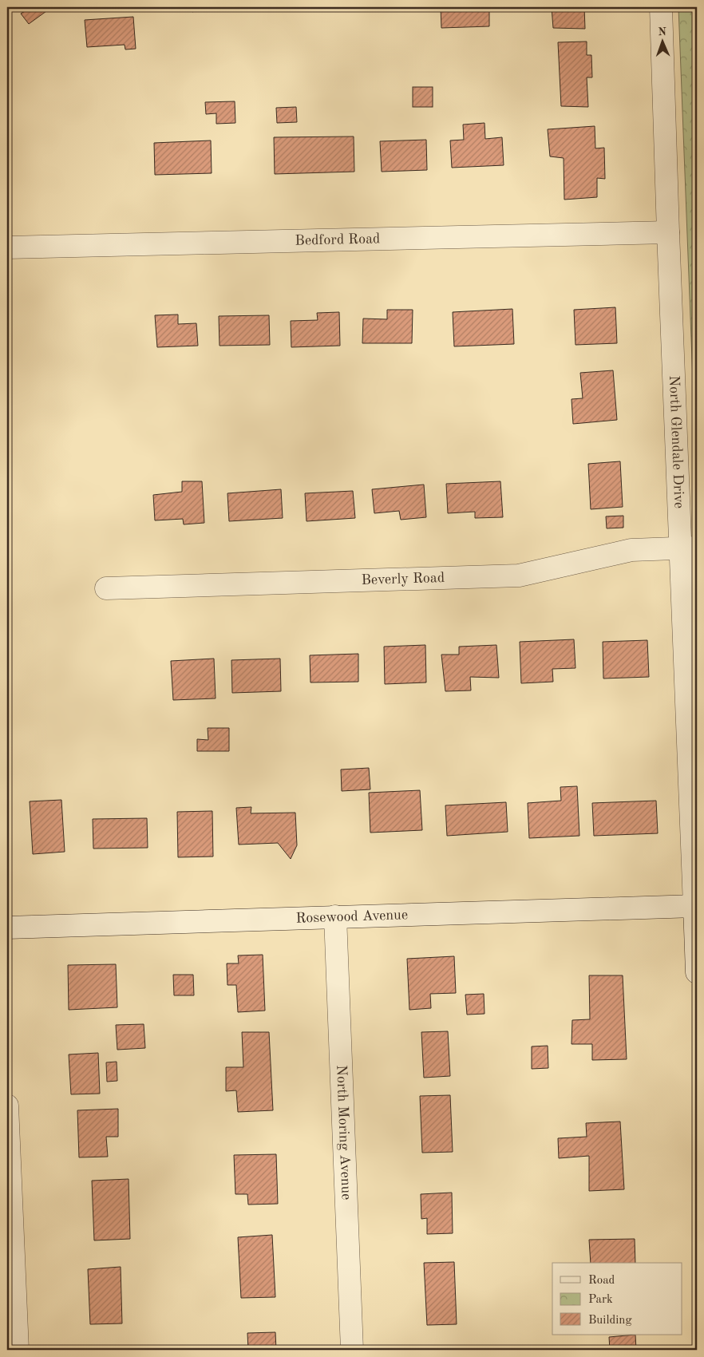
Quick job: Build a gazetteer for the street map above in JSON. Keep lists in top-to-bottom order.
{
  "streets": {
    "street": [
      "Bedford Road",
      "North Glendale Drive",
      "Beverly Road",
      "Rosewood Avenue",
      "North Moring Avenue"
    ]
  },
  "crossings": [
    ["Bedford Road", "North Glendale Drive"],
    ["North Glendale Drive", "Beverly Road"],
    ["North Glendale Drive", "Rosewood Avenue"],
    ["Rosewood Avenue", "North Moring Avenue"]
  ],
  "legend": ["Road", "Park", "Building"],
  "north": "top"
}
